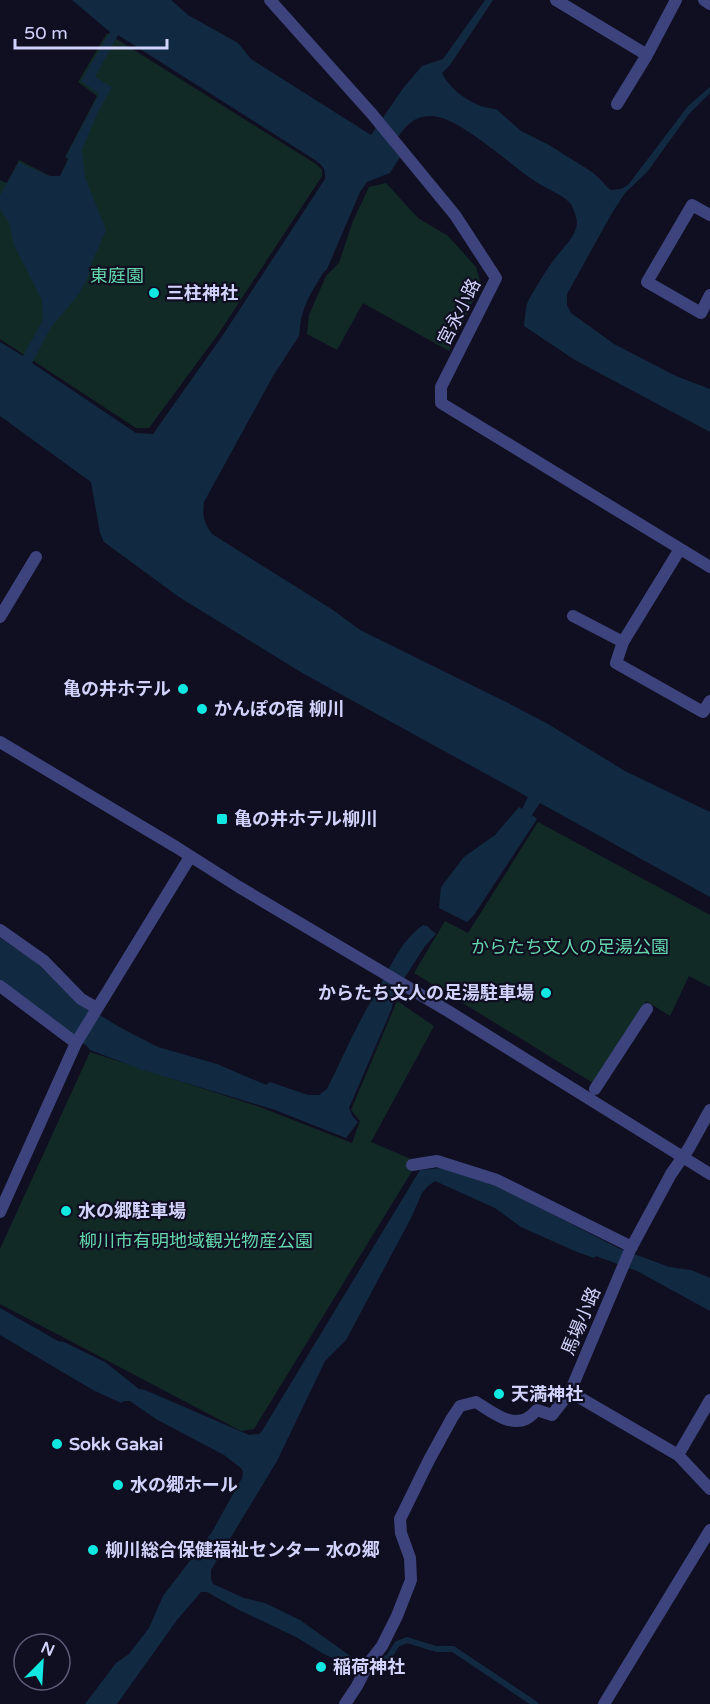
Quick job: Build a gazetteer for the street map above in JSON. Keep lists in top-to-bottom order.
{
  "streets": {
    "street": ["宮永小路", "馬場小路"]
  },
  "parks": ["東庭園", "からたち文人の足湯公園", "柳川市有明地域観光物産公園"],
  "places": {
    "other": [
      "三柱神社",
      "亀の井ホテル",
      "かんぽの宿 柳川",
      "からたち文人の足湯駐車場",
      "水の郷駐車場",
      "天満神社",
      "Sokk Gakai",
      "水の郷ホール",
      "柳川総合保健福祉センター 水の郷",
      "稲荷神社"
    ],
    "transit": ["亀の井ホテル柳川"]
  },
  "scale_bar": "50 m",
  "north": "top right"
}
